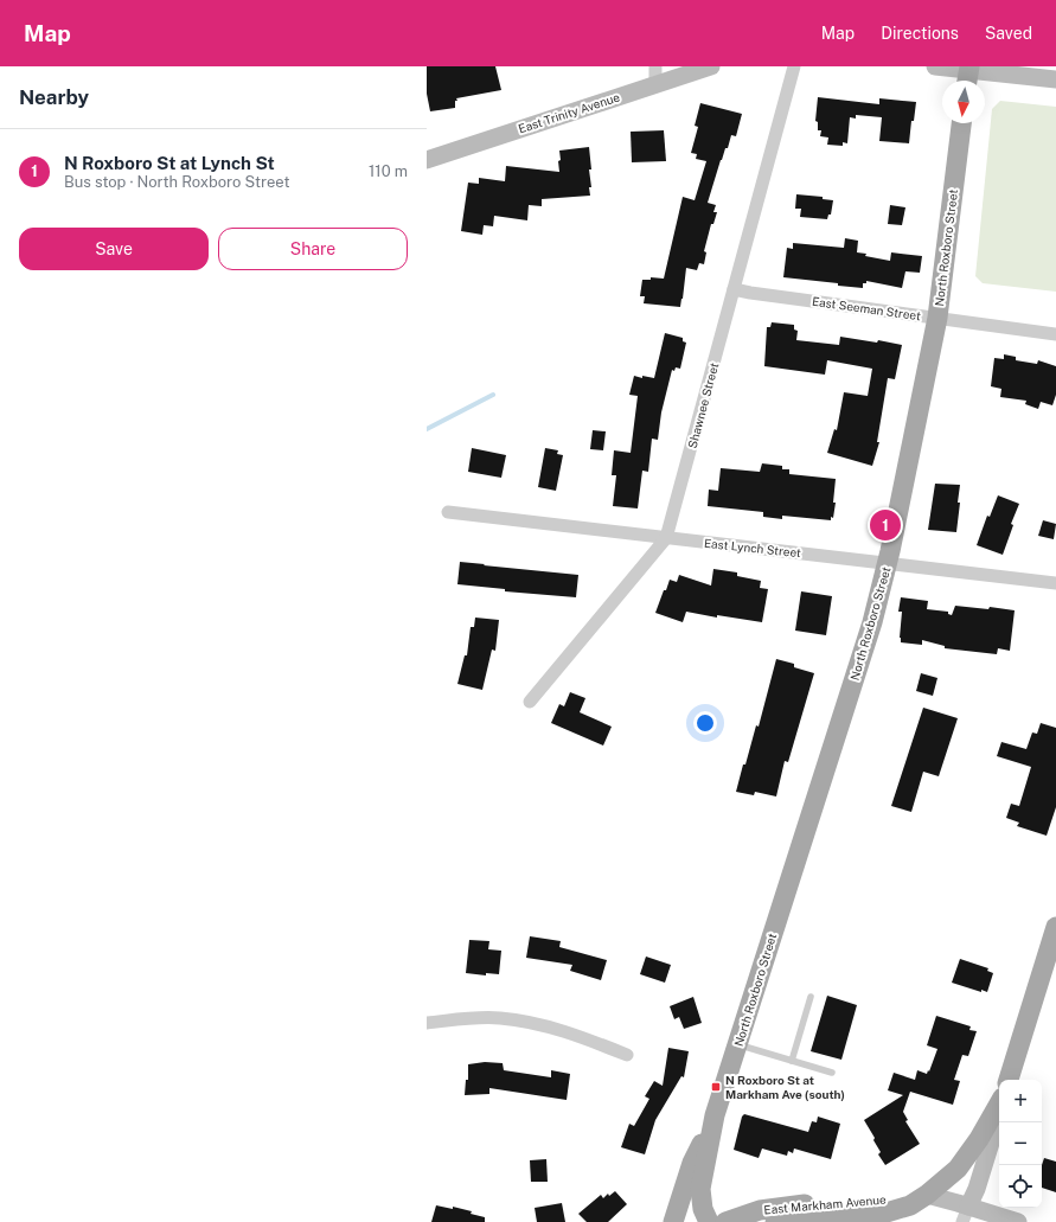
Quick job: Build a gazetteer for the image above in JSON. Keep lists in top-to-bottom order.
{
  "streets": {
    "main road": ["North Roxboro Street", "East Markham Avenue"],
    "street": [
      "East Trinity Avenue",
      "East Seeman Street",
      "Shawnee Street",
      "East Lynch Street"
    ]
  },
  "crossings": [
    ["North Roxboro Street", "East Seeman Street"],
    ["North Roxboro Street", "East Lynch Street"],
    ["East Seeman Street", "Shawnee Street"],
    ["Shawnee Street", "East Lynch Street"]
  ],
  "places": {
    "transit": ["N Roxboro St at Markham Ave (south)"]
  },
  "north": "bottom",
  "page": {
    "header": "Map",
    "nav": ["Map", "Directions", "Saved"],
    "heading": "Nearby",
    "list": [
      {
        "mark": "1",
        "name": "N Roxboro St at Lynch St",
        "note": "Bus stop · North Roxboro Street",
        "value": "110 m"
      }
    ],
    "buttons": ["Save", "Share"],
    "pins": "1",
    "map_buttons": ["+", "−"]
  }
}
